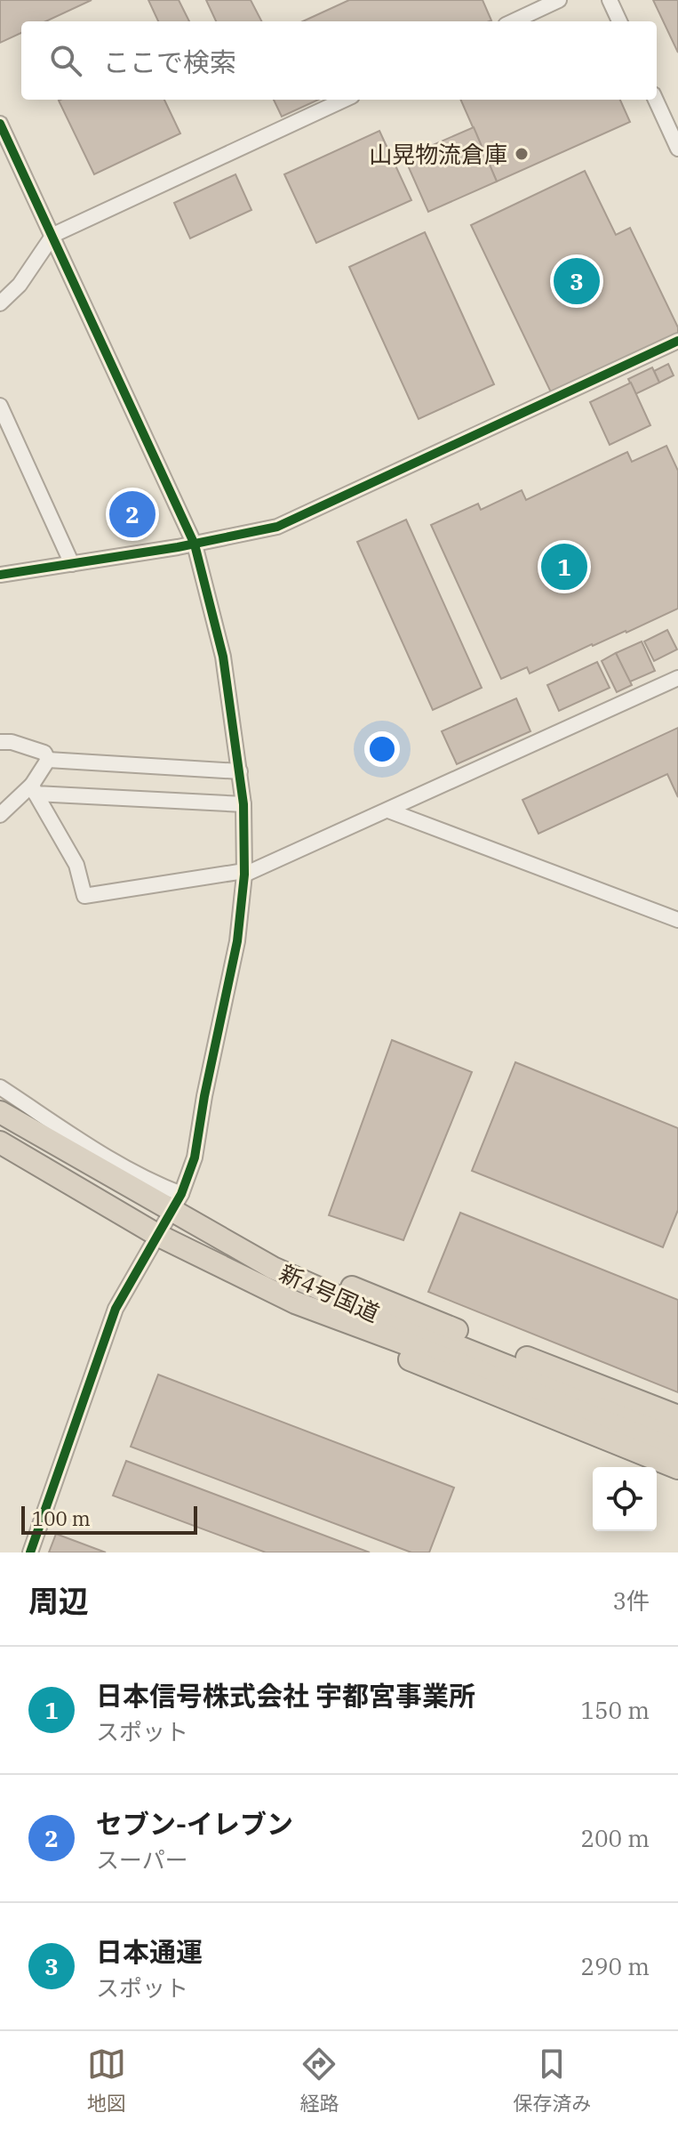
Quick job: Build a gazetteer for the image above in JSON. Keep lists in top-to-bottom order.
{
  "streets": {
    "highway": ["新4号国道"]
  },
  "places": ["山晃物流倉庫"],
  "scale_bar": "100 m",
  "page": {
    "search": "ここで検索",
    "pins": ["3", "2", "1"],
    "scale": "100 m",
    "heading": ["周辺", "3件"],
    "list": [
      {
        "mark": "1",
        "name": "日本信号株式会社 宇都宮事業所",
        "note": "スポット",
        "value": "150 m"
      },
      {
        "mark": "2",
        "name": "セブン-イレブン",
        "note": "スーパー",
        "value": "200 m"
      },
      {
        "mark": "3",
        "name": "日本通運",
        "note": "スポット",
        "value": "290 m"
      }
    ],
    "nav": ["地図", "経路", "保存済み"]
  }
}
